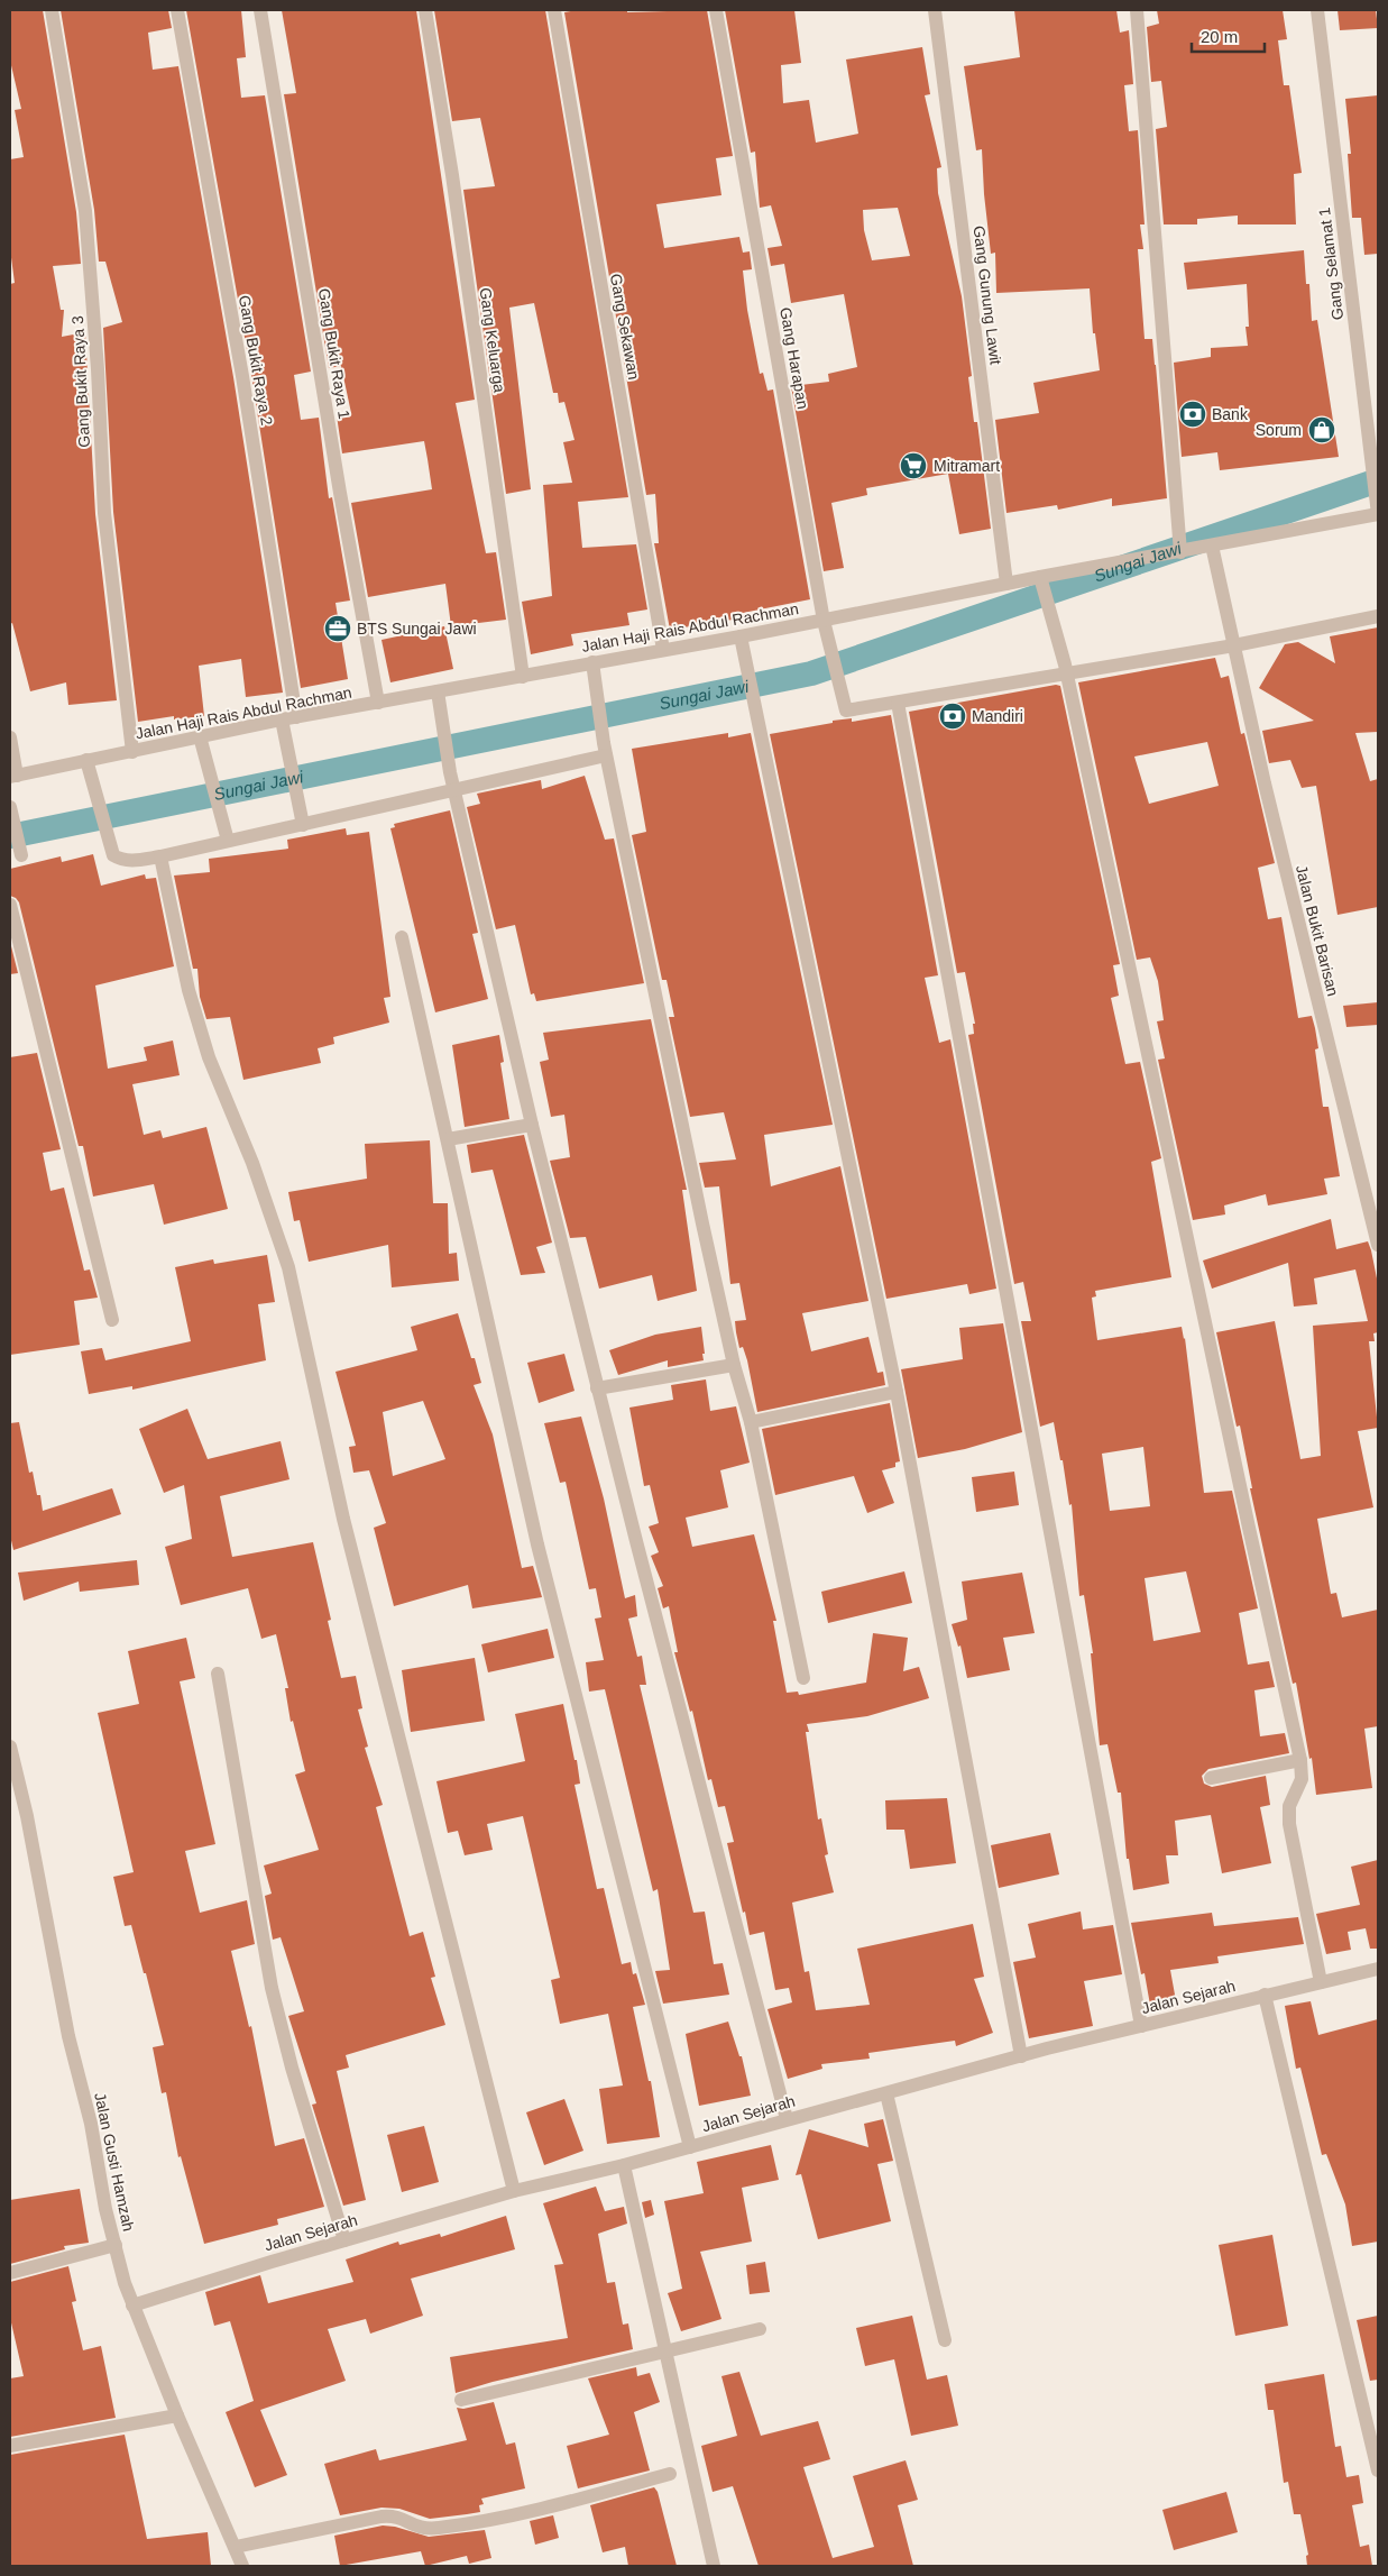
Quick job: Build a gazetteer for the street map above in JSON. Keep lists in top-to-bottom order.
{
  "streets": {
    "street": [
      "Gang Selamat 1",
      "Gang Gunung Lawit",
      "Gang Sekawan",
      "Gang Keluarga",
      "Gang Bukit Raya 1",
      "Gang Harapan",
      "Gang Bukit Raya 2",
      "Gang Bukit Raya 3",
      "Jalan Haji Rais Abdul Rachman",
      "Jalan Bukit Barisan",
      "Jalan Sejarah",
      "Jalan Gusti Hamzah"
    ]
  },
  "crossings": [
    ["Gang Selamat 1", "Jalan Haji Rais Abdul Rachman"],
    ["Gang Gunung Lawit", "Jalan Haji Rais Abdul Rachman"],
    ["Gang Sekawan", "Jalan Haji Rais Abdul Rachman"],
    ["Gang Keluarga", "Jalan Haji Rais Abdul Rachman"],
    ["Gang Bukit Raya 1", "Jalan Haji Rais Abdul Rachman"],
    ["Gang Harapan", "Jalan Haji Rais Abdul Rachman"],
    ["Gang Bukit Raya 2", "Jalan Haji Rais Abdul Rachman"],
    ["Gang Bukit Raya 3", "Jalan Haji Rais Abdul Rachman"],
    ["Jalan Haji Rais Abdul Rachman", "Jalan Bukit Barisan"],
    ["Jalan Sejarah", "Jalan Gusti Hamzah"]
  ],
  "water": ["Sungai Jawi"],
  "places": {
    "bank": ["Bank", "Mandiri"],
    "shop": ["Sorum"],
    "supermarket": ["Mitramart"],
    "office": ["BTS Sungai Jawi"]
  },
  "scale_bar": "20 m"
}
